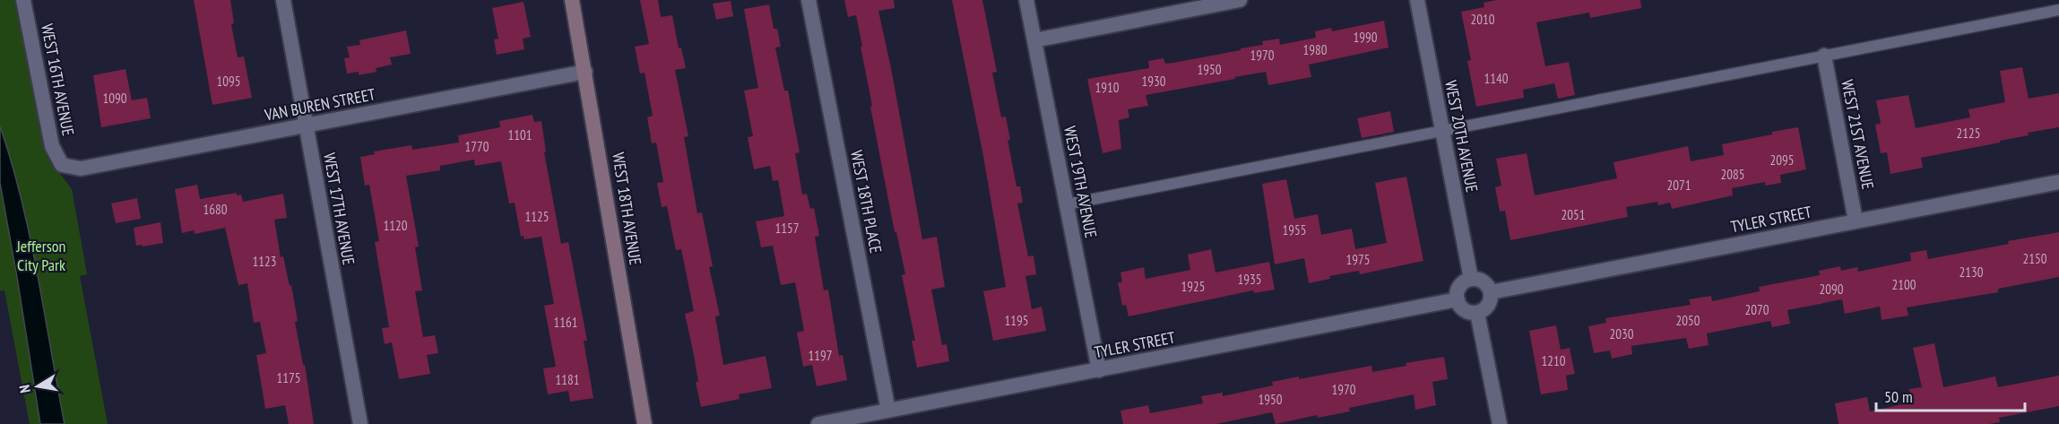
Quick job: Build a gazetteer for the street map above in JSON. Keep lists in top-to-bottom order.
{
  "streets": {
    "main road": ["WEST 18TH AVENUE"],
    "street": [
      "WEST 16TH AVENUE",
      "VAN BUREN STREET",
      "WEST 21ST AVENUE",
      "WEST 20TH AVENUE",
      "WEST 19TH AVENUE",
      "WEST 18TH PLACE",
      "WEST 17TH AVENUE",
      "TYLER STREET"
    ]
  },
  "crossings": [
    ["WEST 16TH AVENUE", "VAN BUREN STREET"],
    ["VAN BUREN STREET", "WEST 17TH AVENUE"],
    ["VAN BUREN STREET", "WEST 18TH AVENUE"],
    ["WEST 21ST AVENUE", "TYLER STREET"],
    ["WEST 20TH AVENUE", "TYLER STREET"],
    ["WEST 19TH AVENUE", "TYLER STREET"],
    ["WEST 18TH PLACE", "TYLER STREET"]
  ],
  "parks": ["Jefferson City Park"],
  "house_numbers": [
    "2010",
    "1990",
    "1980",
    "1970",
    "1950",
    "1140",
    "1095",
    "1930",
    "1910",
    "1090",
    "2125",
    "1101",
    "1770",
    "2095",
    "2085",
    "2071",
    "1680",
    "2051",
    "1125",
    "1120",
    "1157",
    "1955",
    "2150",
    "1975",
    "1123",
    "2130",
    "1935",
    "2100",
    "1925",
    "2090",
    "2070",
    "1195",
    "2050",
    "1161",
    "2030",
    "1197",
    "1210",
    "1175",
    "1181",
    "1970",
    "1950"
  ],
  "scale_bar": "50 m",
  "north": "left"
}
